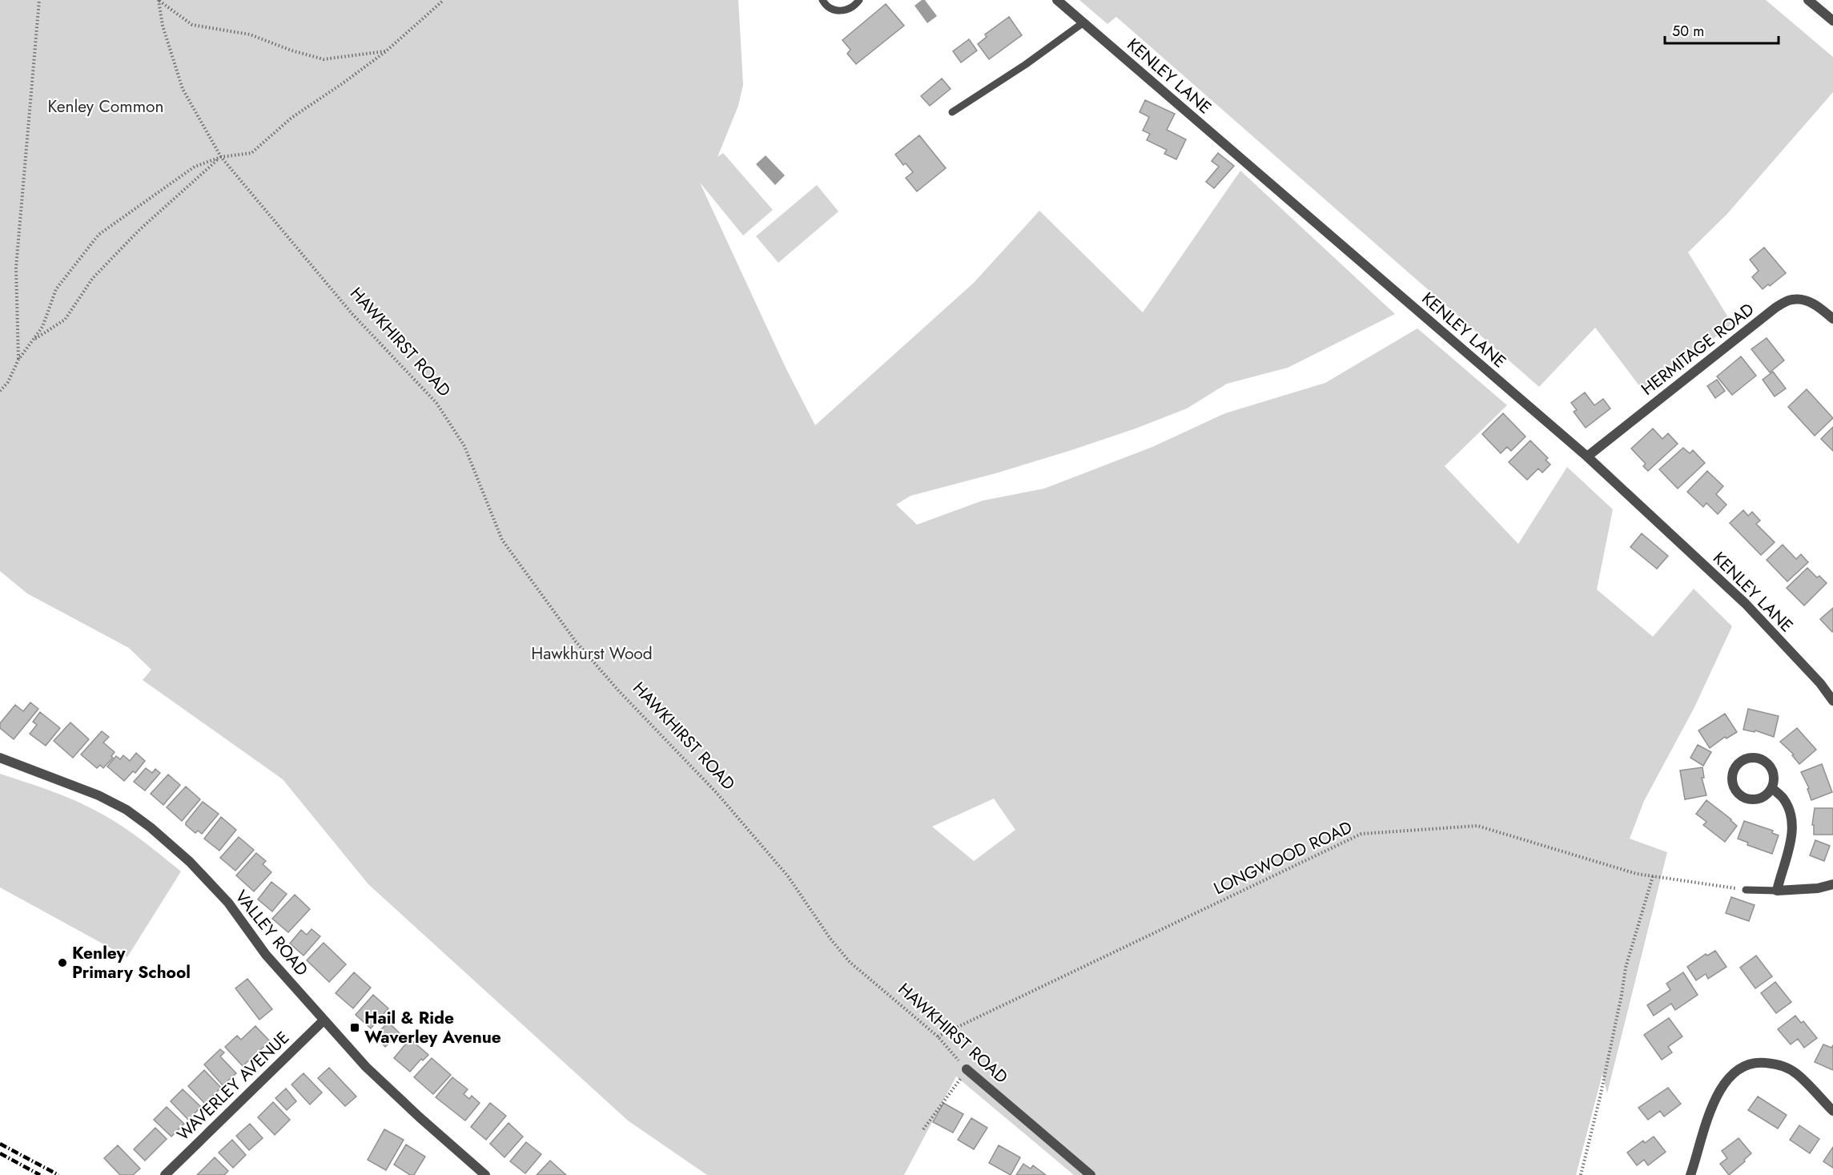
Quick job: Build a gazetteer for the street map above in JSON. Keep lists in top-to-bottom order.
{
  "streets": {
    "street": [
      "KENLEY LANE",
      "HAWKHIRST ROAD",
      "HERMITAGE ROAD",
      "VALLEY ROAD",
      "WAVERLEY AVENUE"
    ],
    "path": ["LONGWOOD ROAD"]
  },
  "crossings": [
    ["KENLEY LANE", "HERMITAGE ROAD"],
    ["HAWKHIRST ROAD", "LONGWOOD ROAD"],
    ["VALLEY ROAD", "WAVERLEY AVENUE"]
  ],
  "parks": ["Kenley Common", "Hawkhurst Wood"],
  "places": {
    "other": ["Kenley Primary School"],
    "transit": ["Hail & Ride Waverley Avenue"]
  },
  "scale_bar": "50 m"
}
